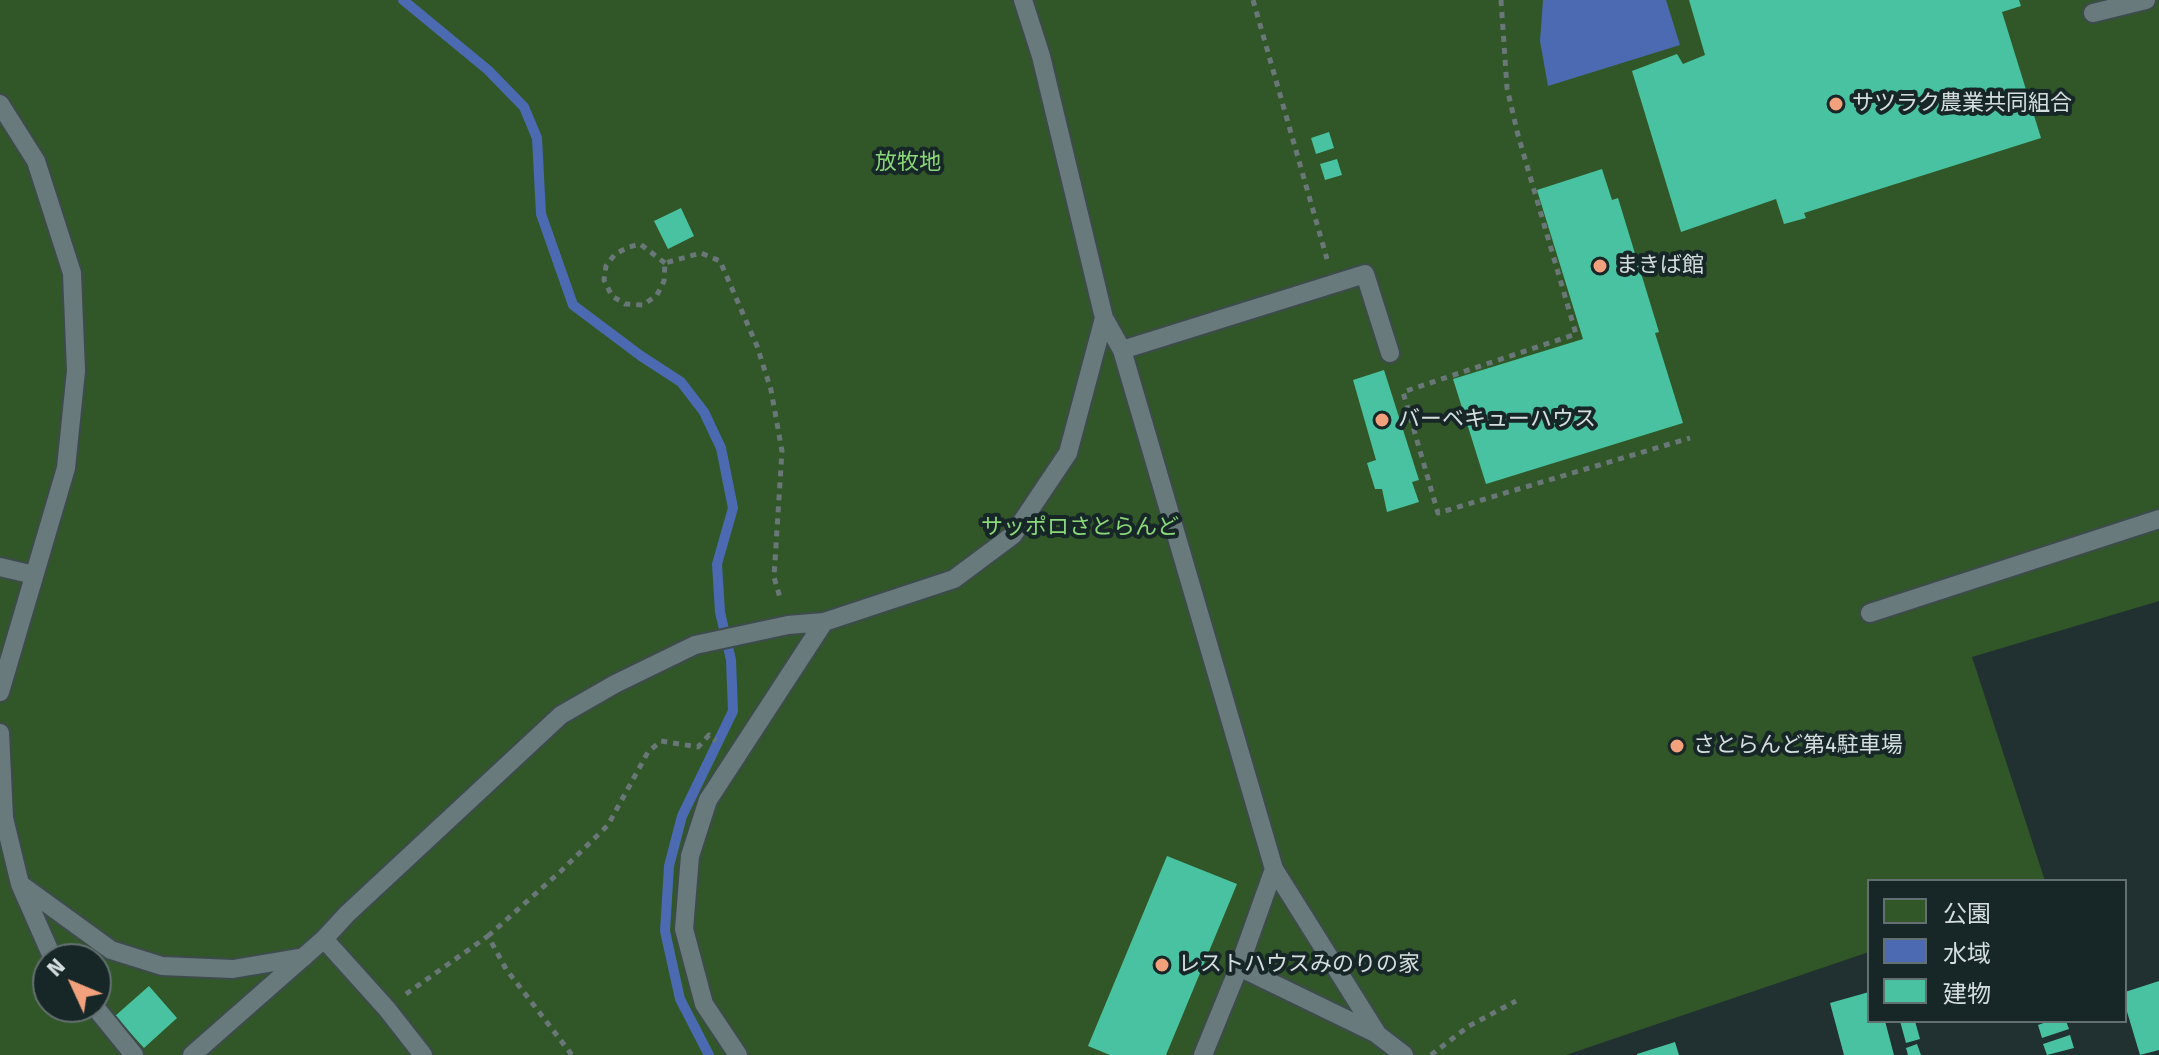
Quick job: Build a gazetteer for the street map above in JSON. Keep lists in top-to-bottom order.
{
  "parks": ["放牧地", "サッポロさとらんど"],
  "places": [
    "サツラク農業共同組合",
    "まきば館",
    "バーベキューハウス",
    "さとらんど第4駐車場",
    "レストハウスみのりの家"
  ],
  "legend": ["公園", "水域", "建物"],
  "north": "top left"
}
